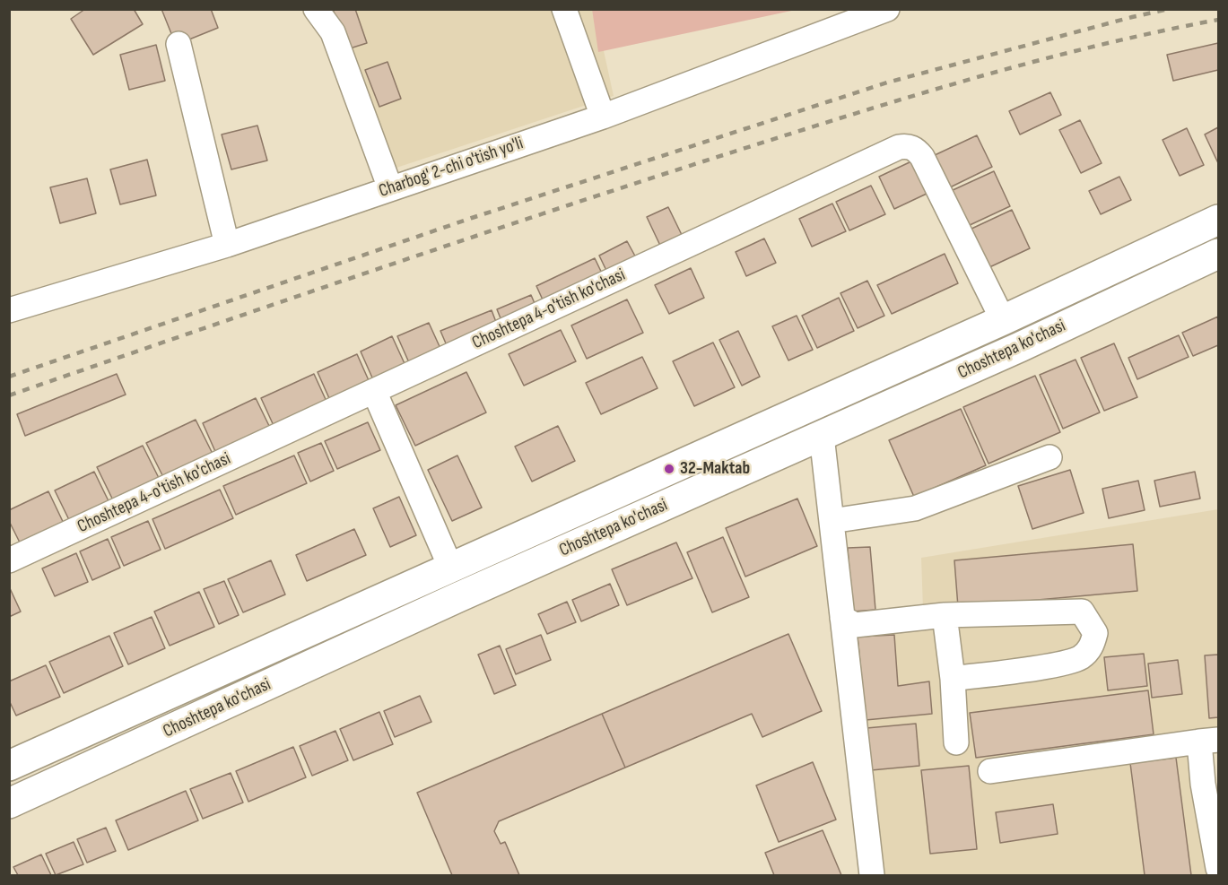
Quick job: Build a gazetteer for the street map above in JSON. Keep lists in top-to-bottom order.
{
  "streets": {
    "main road": ["Choshtepa ko'chasi"],
    "street": ["Charbog' 2-chi o'tish yo'li", "Choshtepa 4-o'tish ko'chasi"]
  },
  "crossings": [
    ["Choshtepa 4-o'tish ko'chasi", "Choshtepa ko'chasi"]
  ],
  "places": ["32-Maktab"]
}
